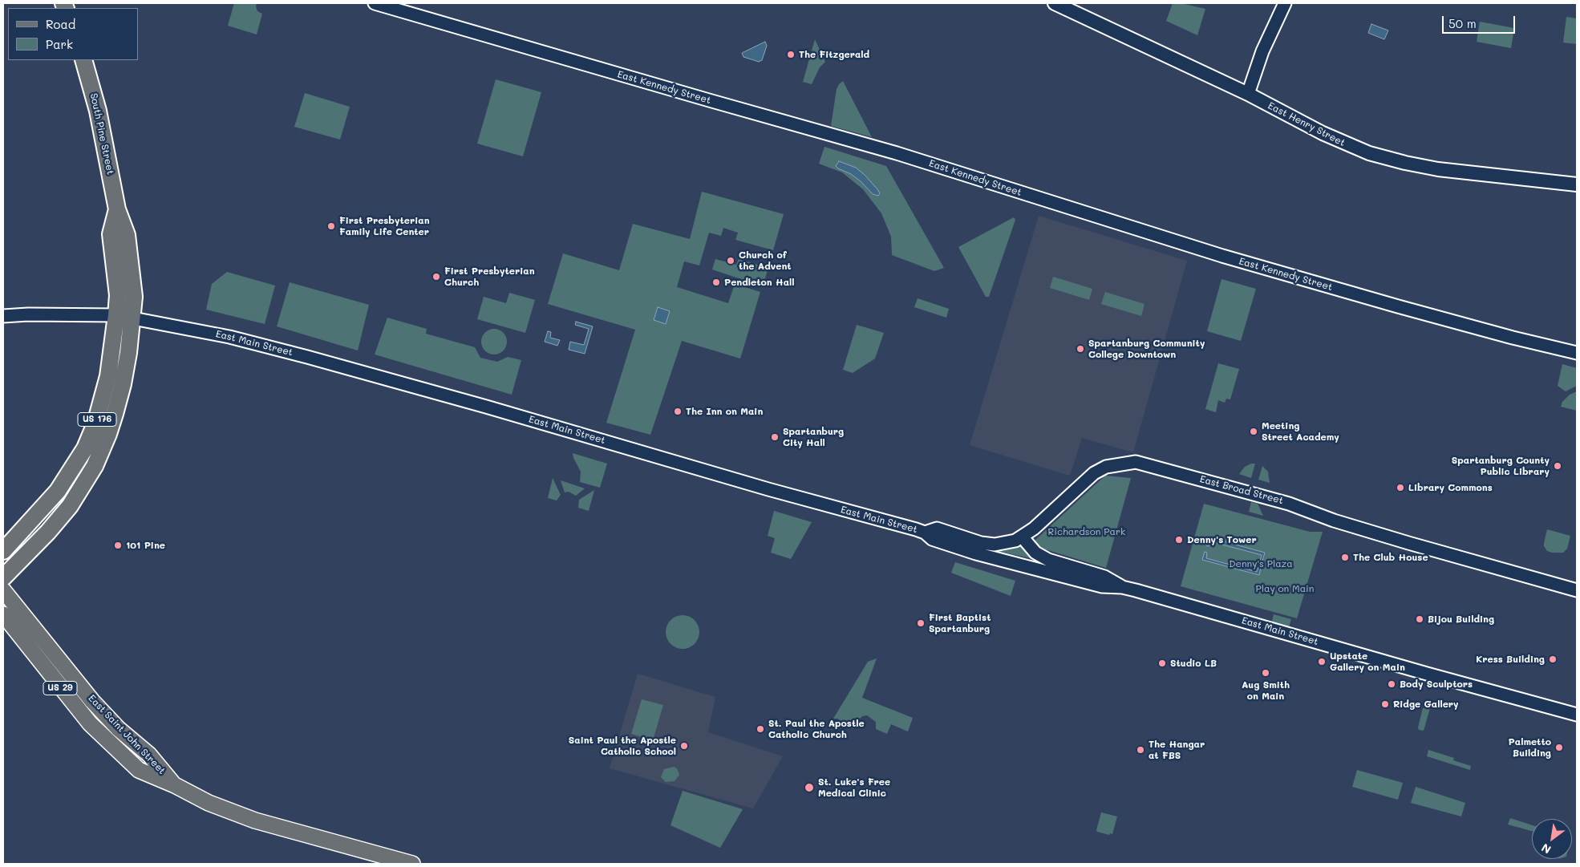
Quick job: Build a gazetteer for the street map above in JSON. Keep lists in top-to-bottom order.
{
  "streets": {
    "highway": ["South Pine Street", "US 176"],
    "main road": ["East Henry Street", "US 29", "East Saint John Street"],
    "street": ["East Kennedy Street", "East Main Street", "East Broad Street"]
  },
  "crossings": [
    ["South Pine Street", "East Main Street"],
    ["South Pine Street", "US 176"],
    ["East Main Street", "US 176"],
    ["East Main Street", "East Broad Street"]
  ],
  "parks": ["Richardson Park", "Denny's Plaza", "Play on Main"],
  "places": [
    "The Fitzgerald",
    "First Presbyterian Family Life Center",
    "Church of the Advent",
    "First Presbyterian Church",
    "Pendleton Hall",
    "Spartanburg Community College Downtown",
    "The Inn on Main",
    "Meeting Street Academy",
    "Spartanburg City Hall",
    "Spartanburg County Public Library",
    "Library Commons",
    "Denny's Tower",
    "101 Pine",
    "The Club House",
    "Bijou Building",
    "First Baptist Spartanburg",
    "Kress Building",
    "Upstate Gallery on Main",
    "Studio LB",
    "Aug Smith on Main",
    "Body Sculptors",
    "Ridge Gallery",
    "St. Paul the Apostle Catholic Church",
    "Saint Paul the Apostle Catholic School",
    "Palmetto Building",
    "The Hangar at FBS",
    "St. Luke's Free Medical Clinic"
  ],
  "legend": ["Road", "Park"],
  "scale_bar": "50 m",
  "north": "bottom left"
}
